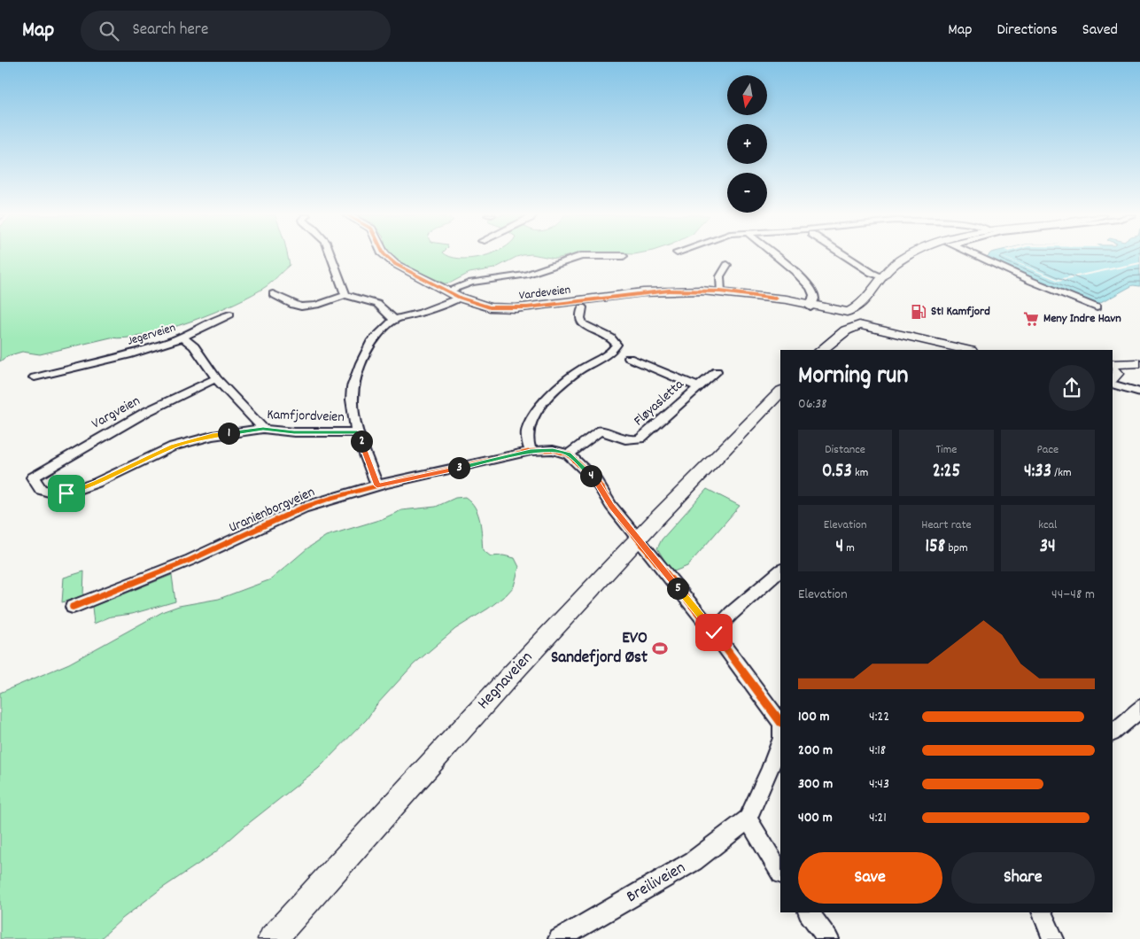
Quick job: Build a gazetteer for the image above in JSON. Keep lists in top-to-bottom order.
{
  "streets": {
    "main road": ["Vardeveien", "Hegnaveien"],
    "street": [
      "Jegerveien",
      "Fløyasletta",
      "Vargveien",
      "Kamfjordveien",
      "Uranienborgveien",
      "Breiliveien"
    ]
  },
  "crossings": [
    ["Jegerveien", "Vargveien"],
    ["Jegerveien", "Kamfjordveien"],
    ["Fløyasletta", "Uranienborgveien"],
    ["Vargveien", "Kamfjordveien"]
  ],
  "places": {
    "fuel station": ["St1 Kamfjord"],
    "supermarket": ["Meny Indre Havn"],
    "sports": ["EVO Sandefjord Øst"]
  },
  "north": "bottom",
  "page": {
    "header": "Map",
    "search": "Search here",
    "nav": ["Map", "Directions", "Saved"],
    "map_buttons": ["+", "−"],
    "heading": ["Morning run", "06:38"],
    "pins": [
      "1",
      "2",
      "3",
      "4",
      "5"
    ],
    "stats": [
      ["Distance", "0.53 km"],
      ["Time", "2:25"],
      ["Pace", "4:33 /km"],
      ["Elevation", "4 m"],
      ["Heart rate", "158 bpm"],
      ["kcal", "34"]
    ],
    "chart": ["Elevation", "44–48 m"],
    "list": [
      {
        "name": "100 m",
        "note": "4:22"
      },
      {
        "name": "200 m",
        "note": "4:18"
      },
      {
        "name": "300 m",
        "note": "4:43"
      },
      {
        "name": "400 m",
        "note": "4:21"
      }
    ],
    "buttons": ["Save", "Share"]
  }
}
